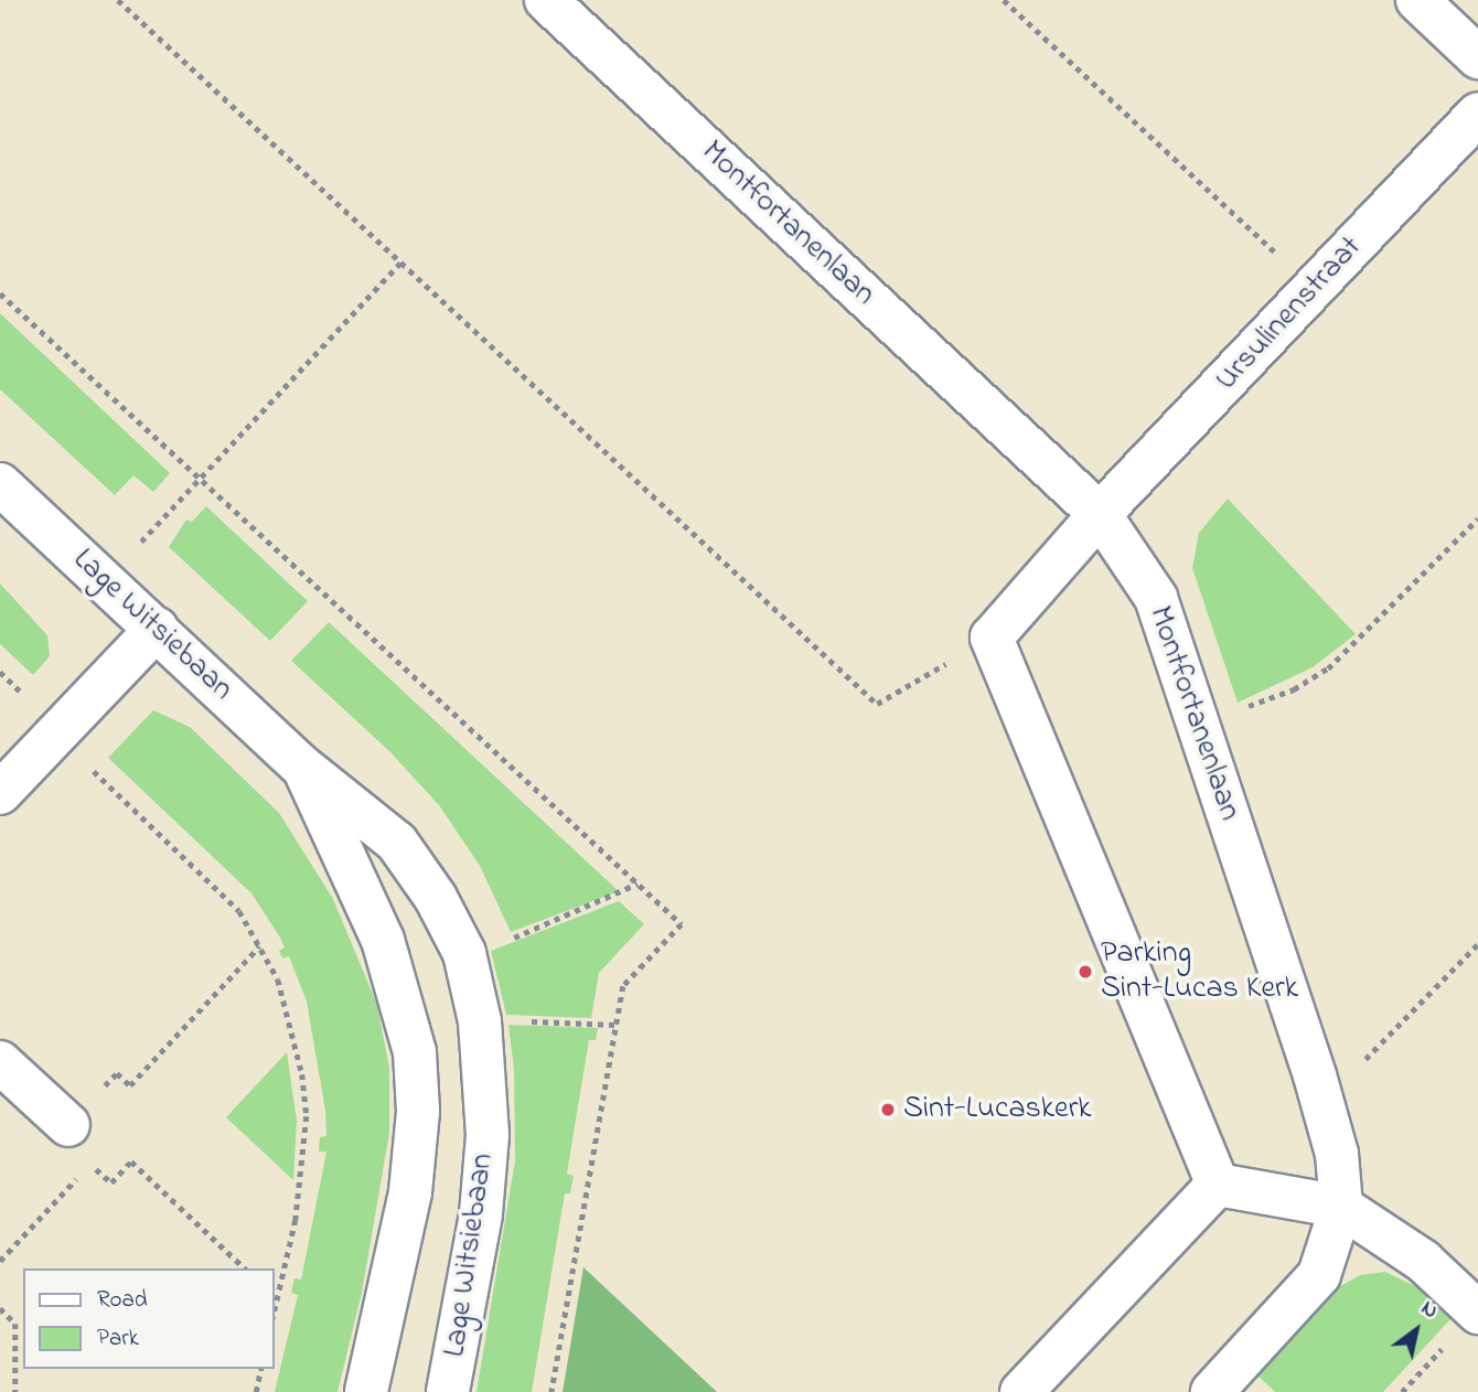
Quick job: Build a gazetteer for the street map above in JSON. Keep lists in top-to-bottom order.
{
  "streets": {
    "street": ["Montfortanenlaan", "Ursulinenstraat", "Lage Witsiebaan"]
  },
  "crossings": [
    ["Montfortanenlaan", "Ursulinenstraat"]
  ],
  "places": ["Parking Sint-Lucas Kerk", "Sint-Lucaskerk"],
  "legend": ["Road", "Park"],
  "north": "top right"
}
